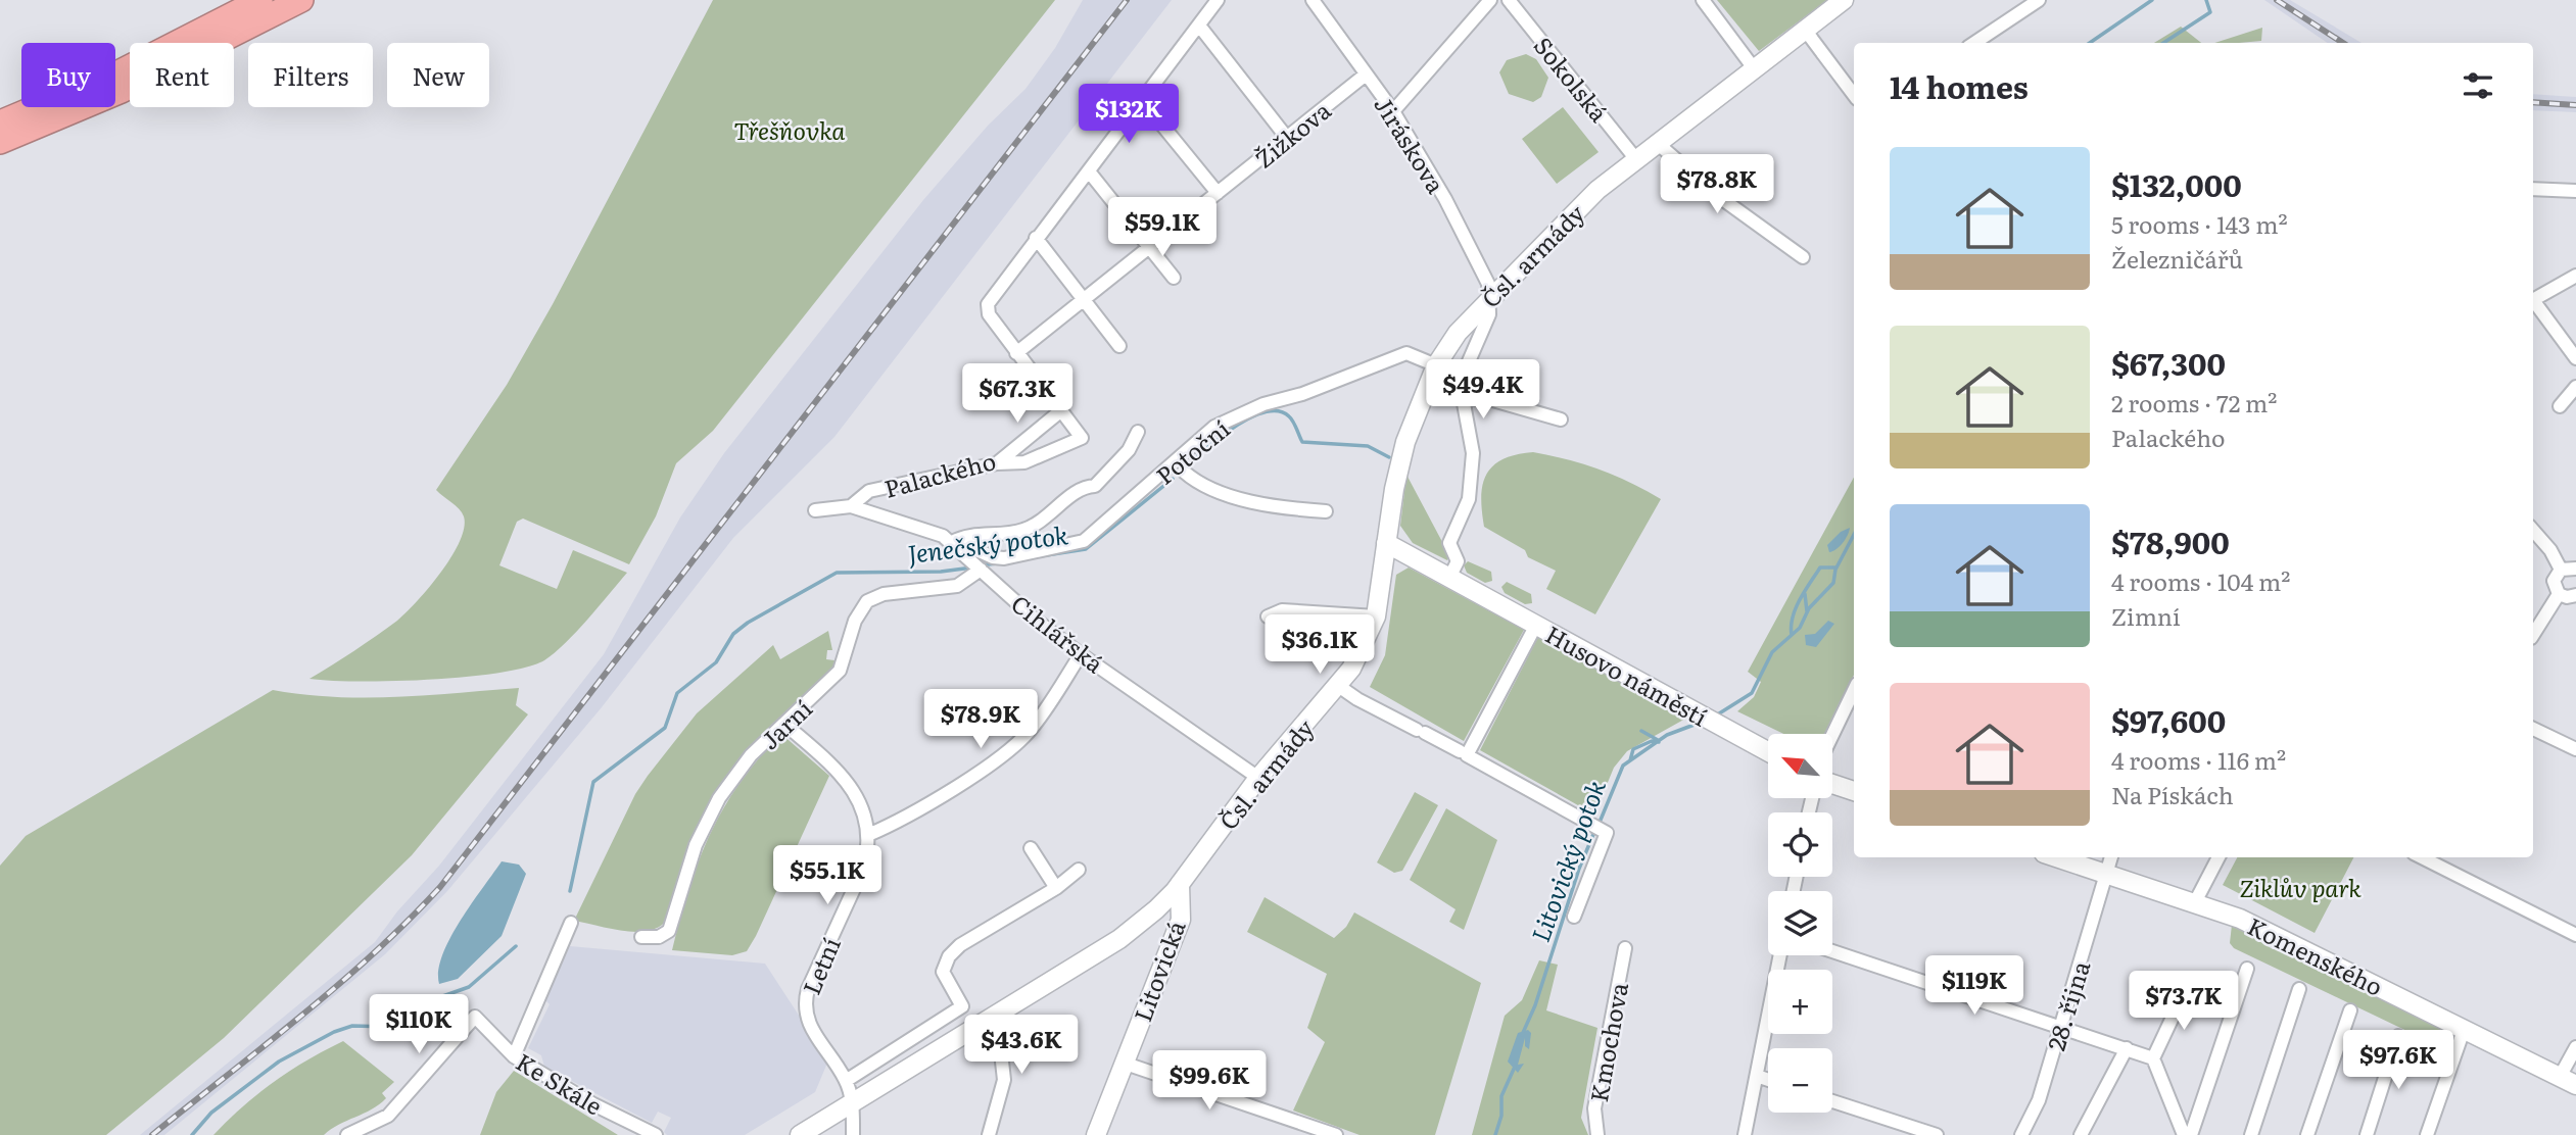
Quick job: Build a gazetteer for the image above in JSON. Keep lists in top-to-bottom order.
{
  "streets": {
    "main road": [
      "Čsl. armády",
      "Husovo náměstí",
      "Komenského",
      "Litovická"
    ],
    "street": [
      "Sokolská",
      "Žižkova",
      "Jiráskova",
      "Potoční",
      "Palackého",
      "Cihlářská",
      "Jarní",
      "Letní",
      "28. října",
      "Kmochova",
      "Ke Skále"
    ]
  },
  "crossings": [
    ["Sokolská", "Čsl. armády"],
    ["Žižkova", "Jiráskova"],
    ["Jiráskova", "Čsl. armády"],
    ["Čsl. armády", "Potoční"],
    ["Čsl. armády", "Cihlářská"],
    ["Čsl. armády", "Husovo náměstí"],
    ["Čsl. armády", "Letní"],
    ["Čsl. armády", "Litovická"],
    ["Potoční", "Cihlářská"],
    ["Palackého", "Cihlářská"],
    ["Cihlářská", "Jarní"],
    ["Jarní", "Letní"],
    ["Komenského", "28. října"]
  ],
  "water": ["Jenečský potok", "Litovický potok"],
  "parks": ["Třešňovka", "Ziklův park"],
  "north": "top left",
  "page": {
    "chip": [
      "Buy",
      "Rent",
      "Filters",
      "New"
    ],
    "heading": "14 homes",
    "price": [
      "$132K",
      "$78.8K",
      "$59.1K",
      "$49.4K",
      "$67.3K",
      "$36.1K",
      "$78.9K",
      "$55.1K",
      "$119K",
      "$73.7K",
      "$110K",
      "$43.6K",
      "$97.6K",
      "$99.6K"
    ],
    "list": [
      {
        "name": "$132,000",
        "note": "5 rooms · 143 m² · Železničářů"
      },
      {
        "name": "$67,300",
        "note": "2 rooms · 72 m² · Palackého"
      },
      {
        "name": "$78,900",
        "note": "4 rooms · 104 m² · Zimní"
      },
      {
        "name": "$97,600",
        "note": "4 rooms · 116 m² · Na Pískách"
      }
    ],
    "map_buttons": ["+", "−"]
  }
}
